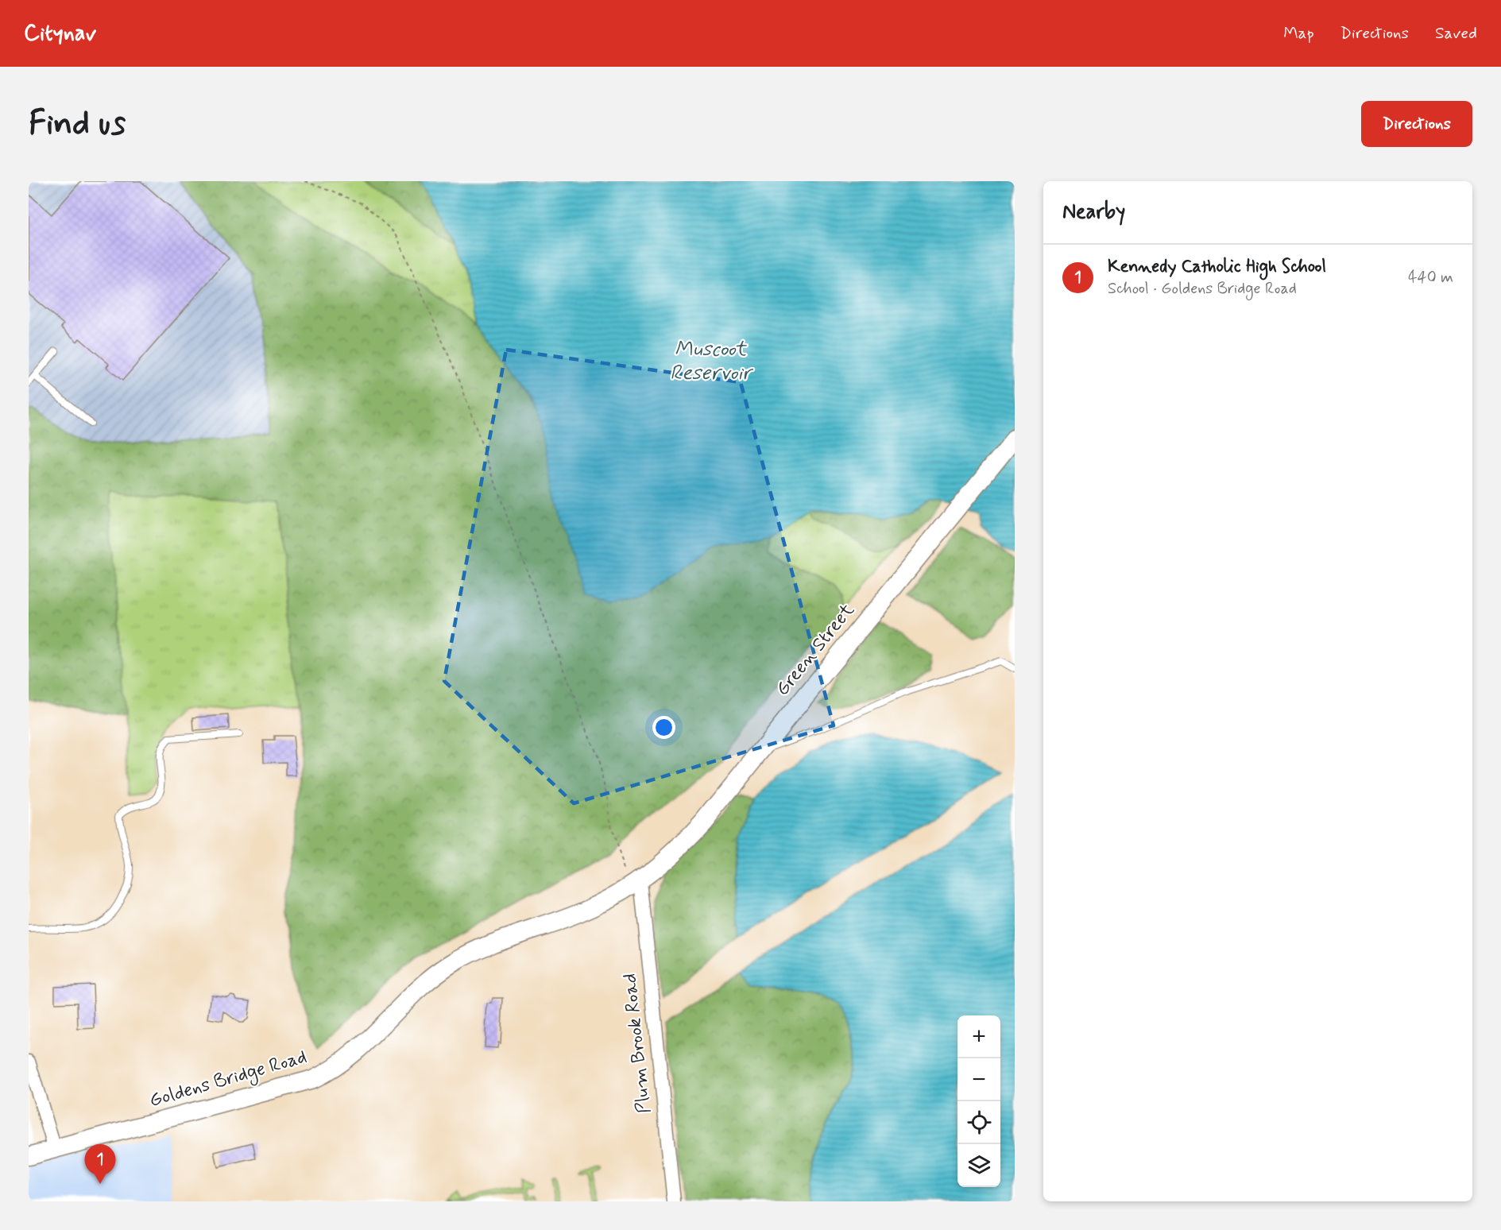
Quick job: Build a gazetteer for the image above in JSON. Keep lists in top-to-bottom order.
{
  "streets": {
    "main road": ["Green Street", "Goldens Bridge Road"],
    "street": ["Plum Brook Road"]
  },
  "crossings": [
    ["Green Street", "Plum Brook Road"],
    ["Green Street", "Goldens Bridge Road"],
    ["Plum Brook Road", "Goldens Bridge Road"]
  ],
  "water": ["Muscoot Reservoir"],
  "page": {
    "header": "Citynav",
    "nav": ["Map", "Directions", "Saved"],
    "buttons": "Directions",
    "title": "Find us",
    "heading": "Nearby",
    "list": [
      {
        "mark": "1",
        "name": "Kennedy Catholic High School",
        "note": "School · Goldens Bridge Road",
        "value": "440 m"
      }
    ],
    "map_buttons": ["+", "−"],
    "pins": "1"
  }
}
